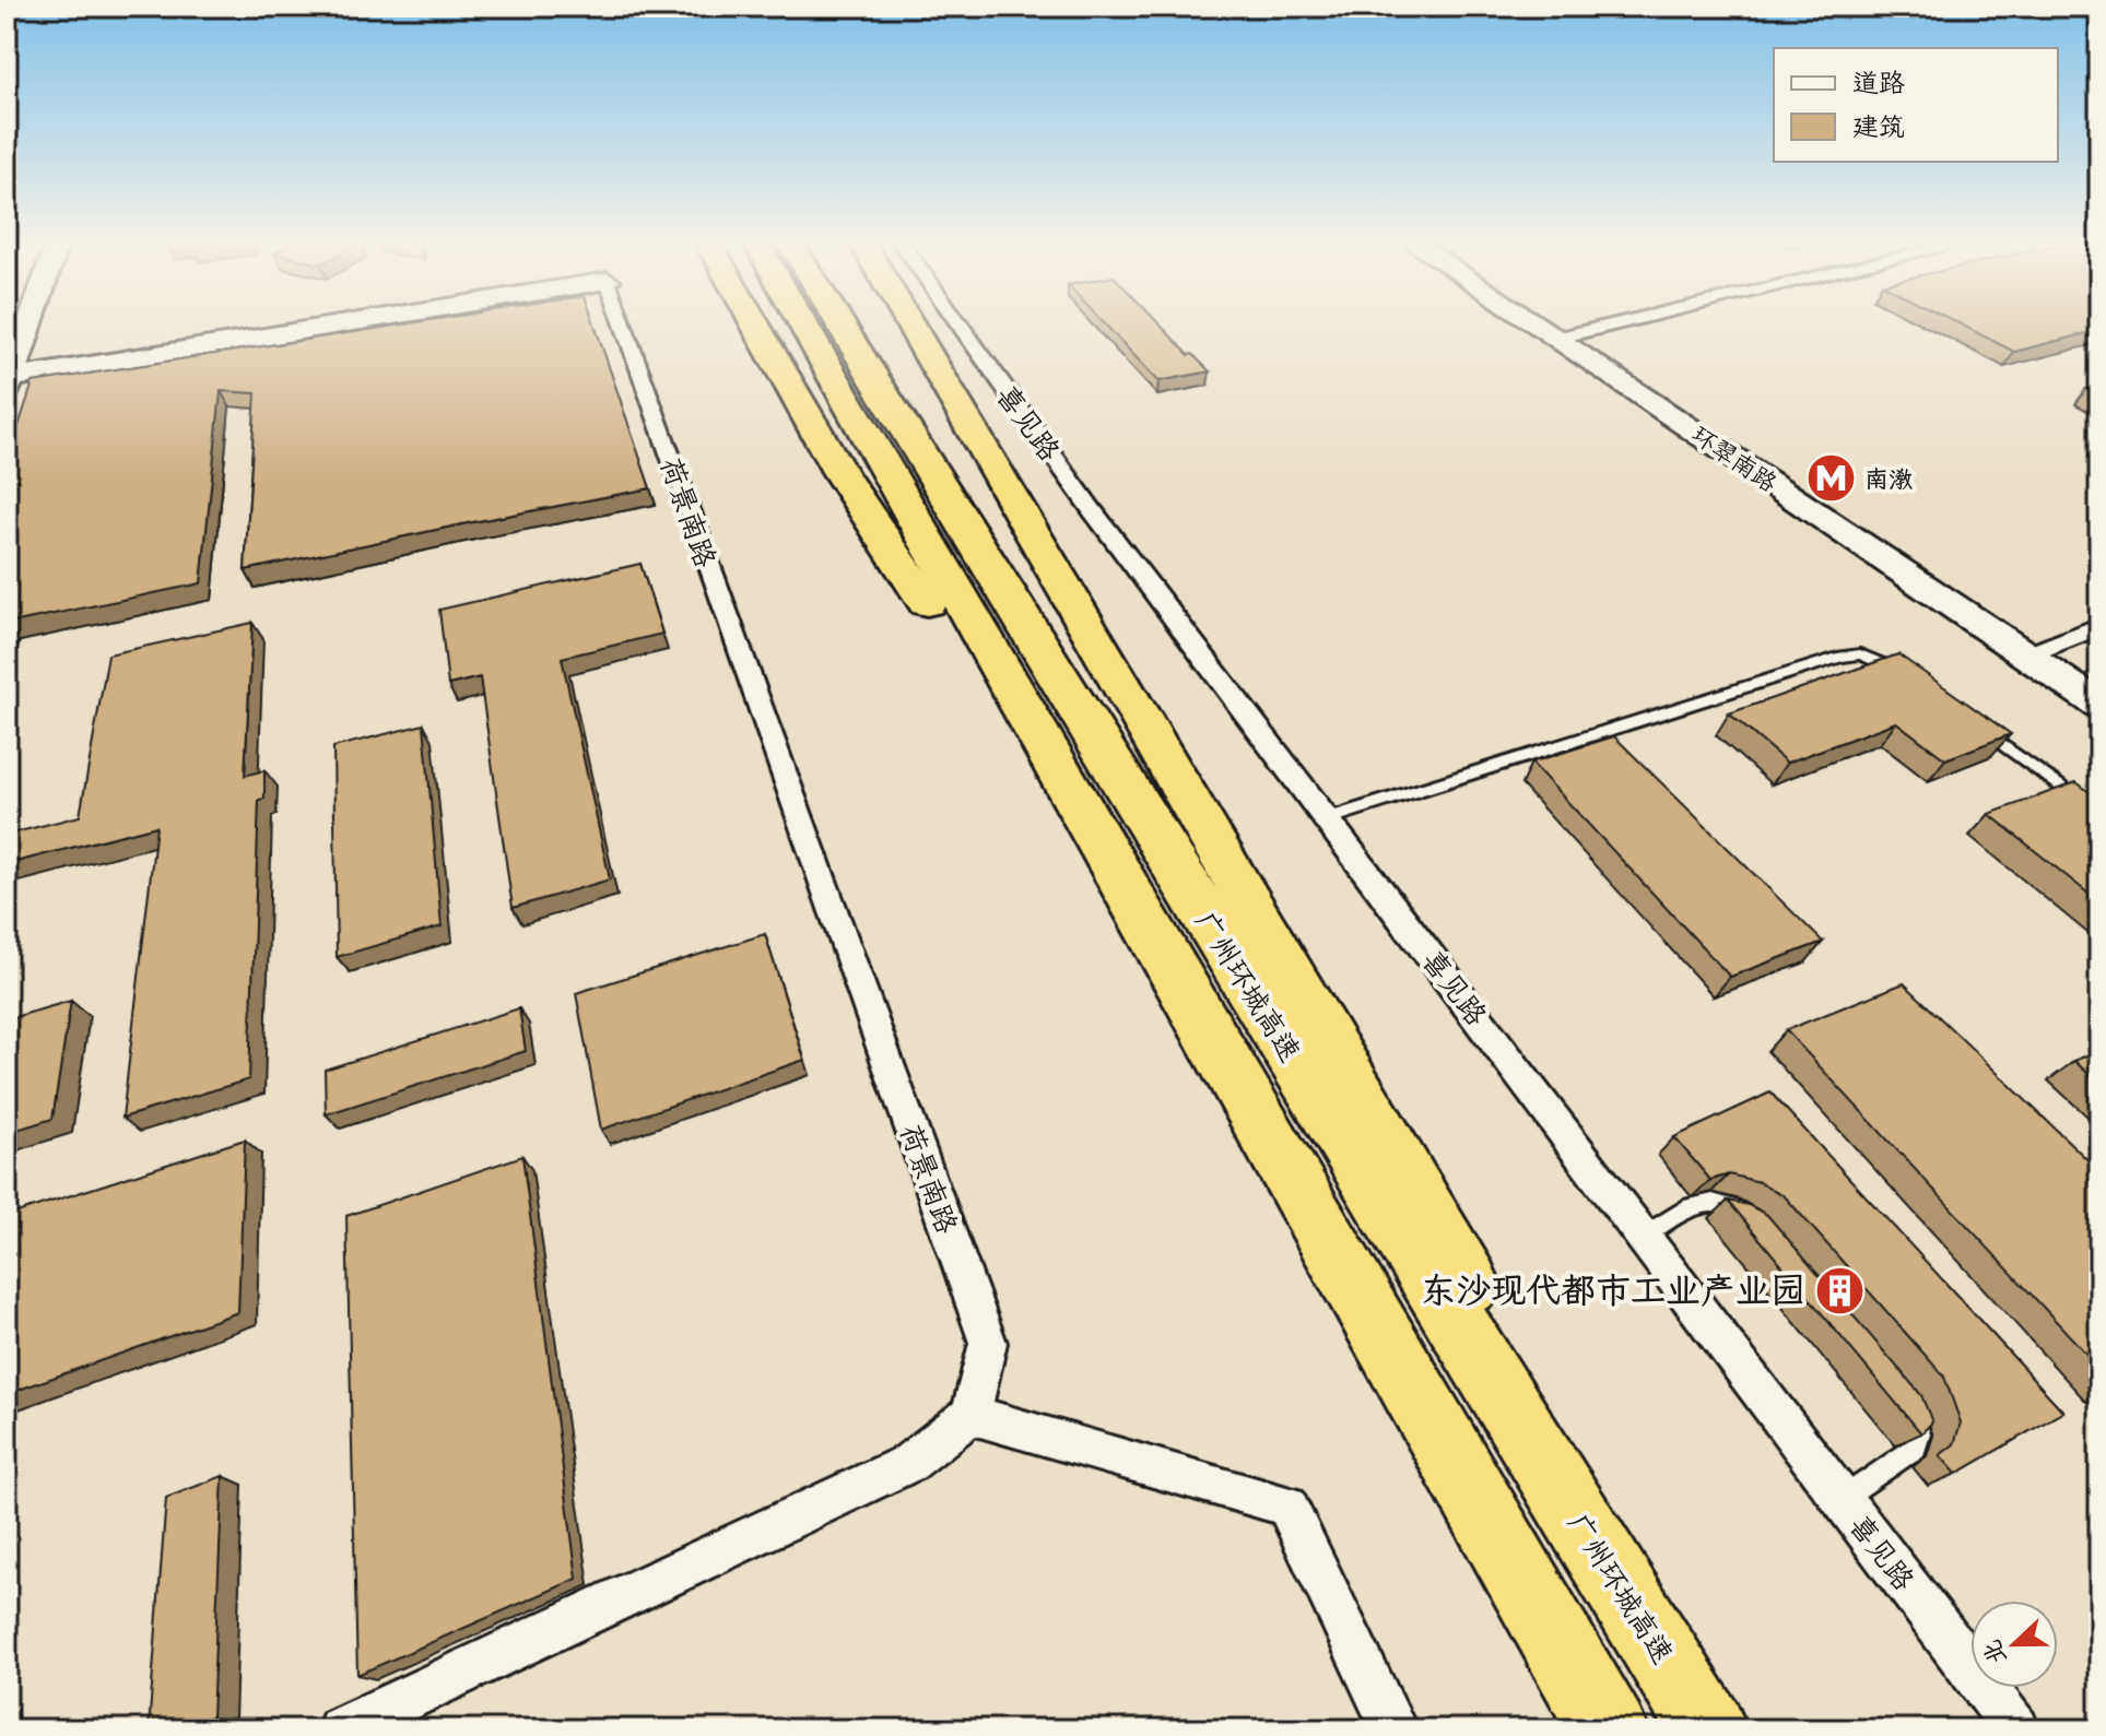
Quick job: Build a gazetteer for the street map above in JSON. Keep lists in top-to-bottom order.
{
  "streets": {
    "highway": ["广州环城高速"],
    "street": ["喜见路", "环翠南路", "荷景南路"]
  },
  "places": {
    "metro station": ["南漖"],
    "building": ["东沙现代都市工业产业园"]
  },
  "legend": ["道路", "建筑"],
  "north": "left"
}
